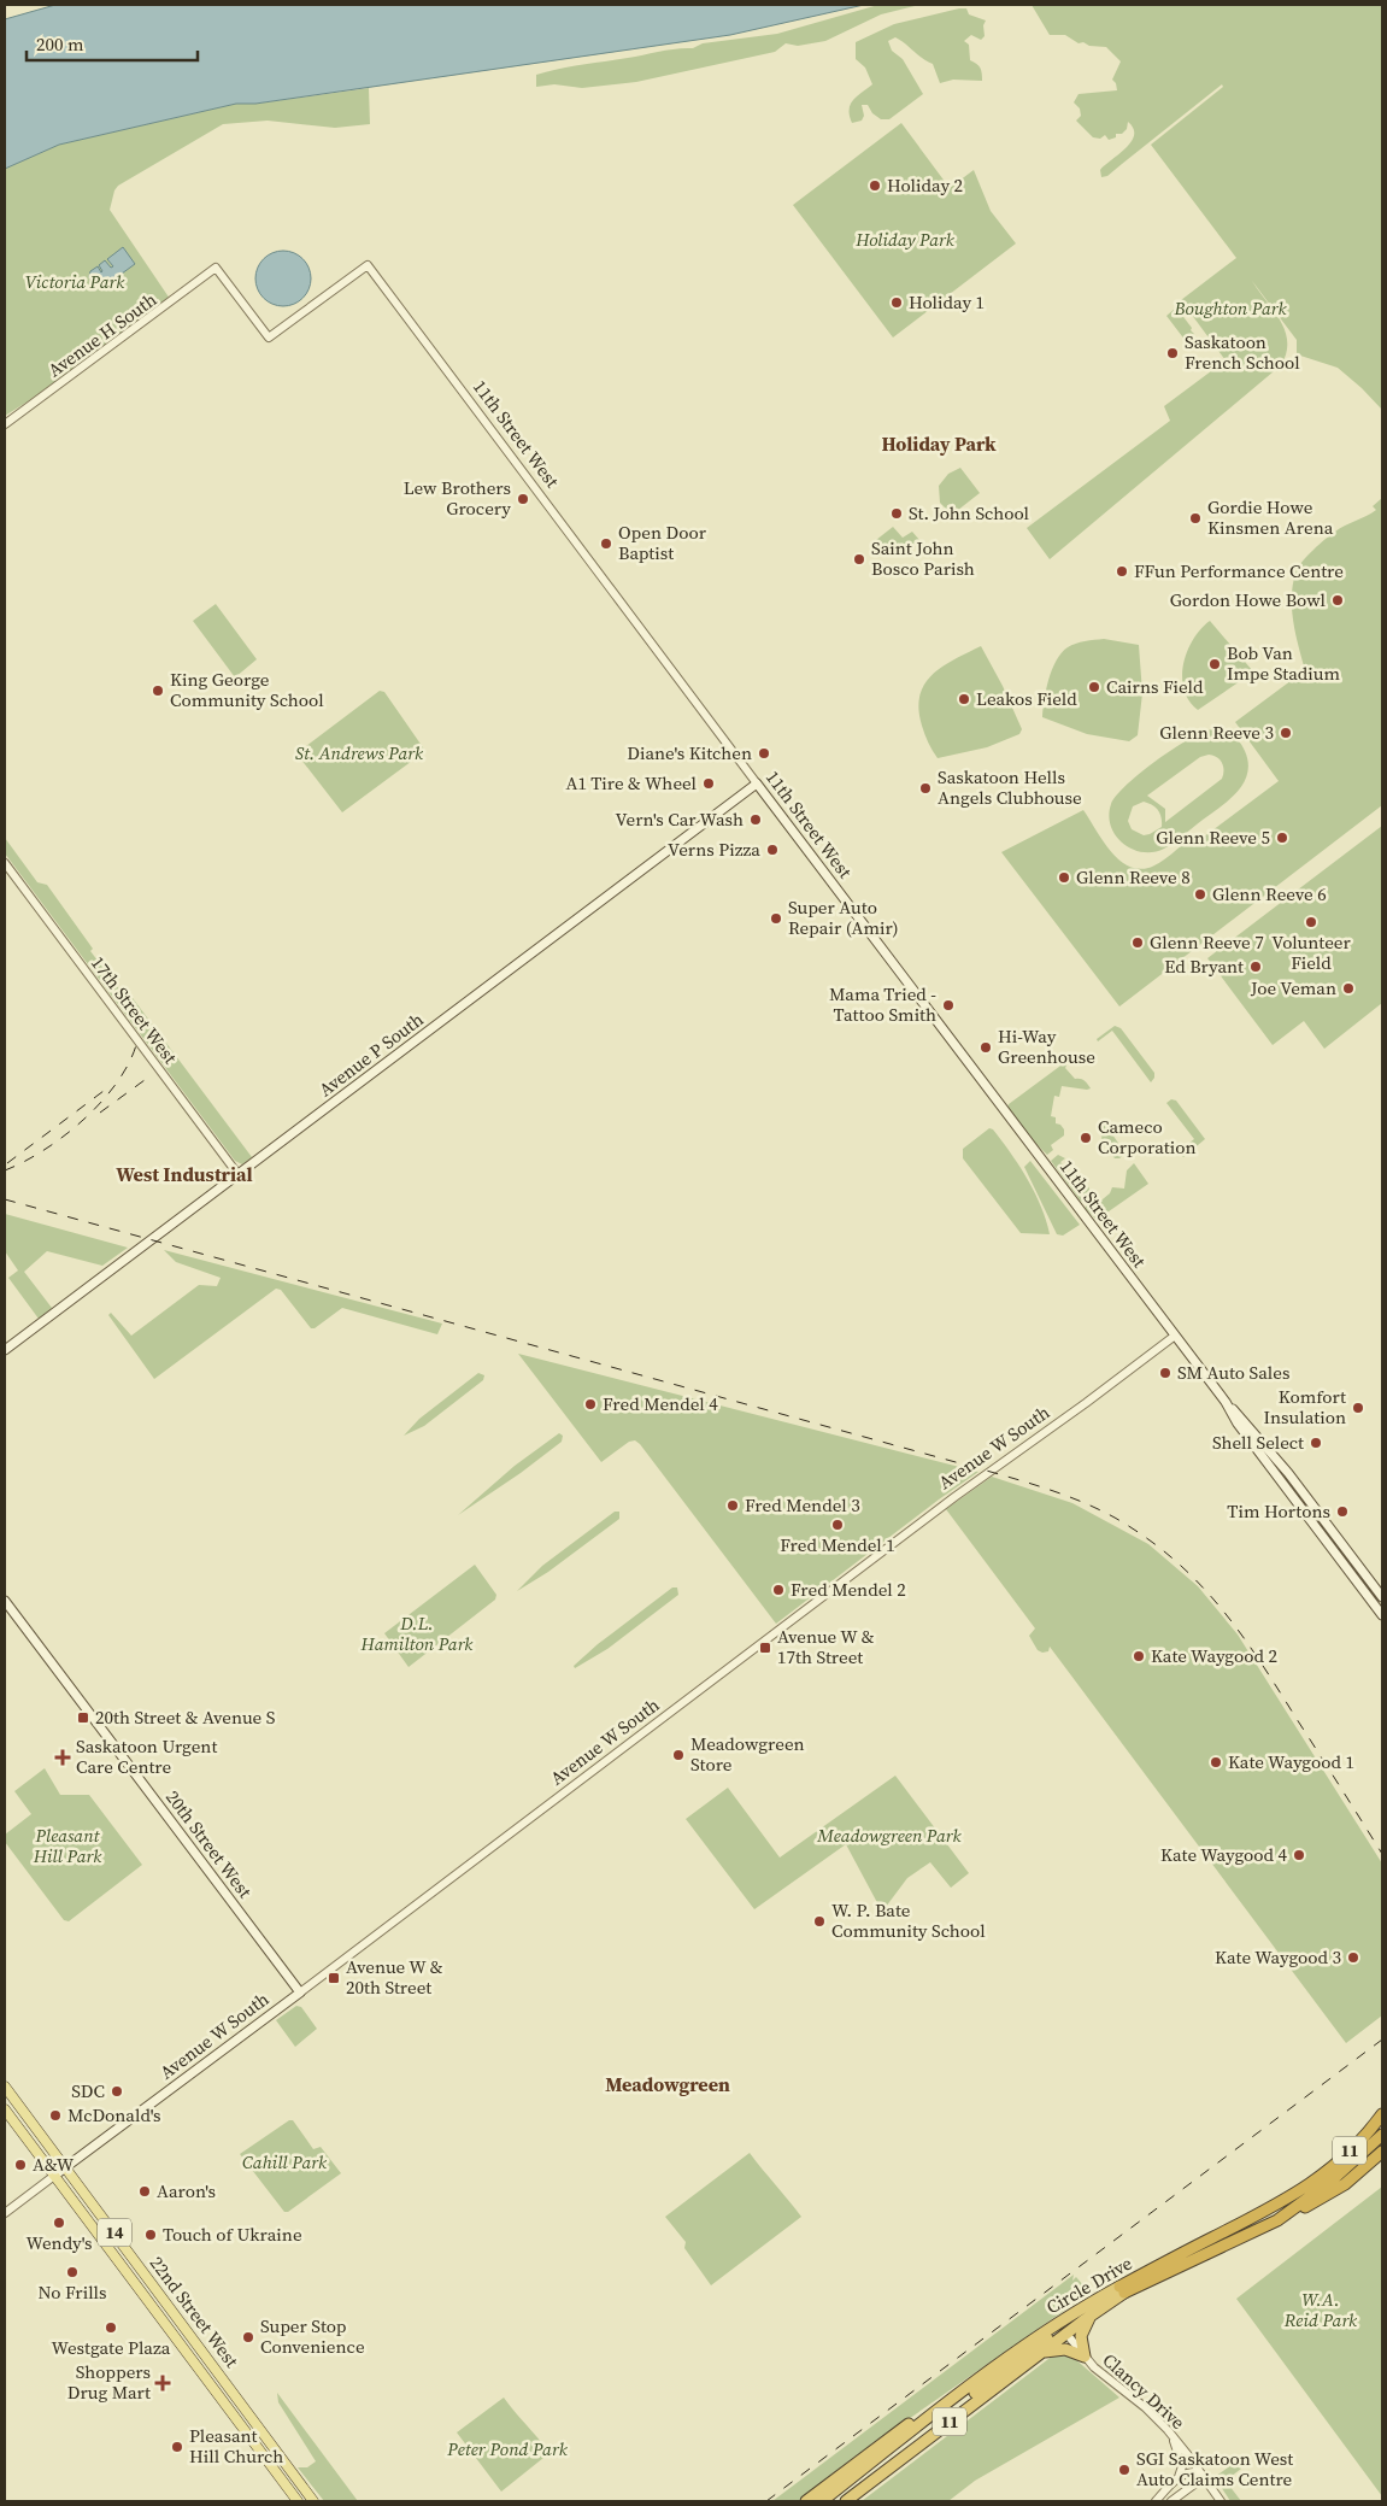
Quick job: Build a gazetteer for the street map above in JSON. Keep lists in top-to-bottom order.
{
  "streets": {
    "highway": ["11", "Circle Drive"],
    "main road": [
      "11th Street West",
      "Avenue P South",
      "Avenue W South",
      "20th Street West",
      "14",
      "22nd Street West"
    ],
    "street": ["Avenue H South", "17th Street West", "Clancy Drive"]
  },
  "crossings": [
    ["Avenue H South", "11th Street West"],
    ["11th Street West", "Avenue P South"],
    ["11th Street West", "Avenue W South"],
    ["17th Street West", "Avenue P South"],
    ["Avenue W South", "20th Street West"],
    ["Avenue W South", "22nd Street West"],
    ["Circle Drive", "Clancy Drive"]
  ],
  "districts": ["Holiday Park", "West Industrial", "Meadowgreen"],
  "parks": [
    "Holiday Park",
    "Victoria Park",
    "Boughton Park",
    "St. Andrews Park",
    "D.L. Hamilton Park",
    "Pleasant Hill Park",
    "Meadowgreen Park",
    "Cahill Park",
    "W.A. Reid Park",
    "Peter Pond Park"
  ],
  "places": {
    "other": [
      "Holiday 2",
      "Holiday 1",
      "Saskatoon French School",
      "Lew Brothers Grocery",
      "St. John School",
      "Gordie Howe Kinsmen Arena",
      "Open Door Baptist",
      "Saint John Bosco Parish",
      "FFun Performance Centre",
      "Gordon Howe Bowl",
      "Bob Van Impe Stadium",
      "Cairns Field",
      "King George Community School",
      "Leakos Field",
      "Glenn Reeve 3",
      "Diane's Kitchen",
      "A1 Tire & Wheel",
      "Saskatoon Hells Angels Clubhouse",
      "Vern's Car Wash",
      "Glenn Reeve 5",
      "Verns Pizza",
      "Glenn Reeve 8",
      "Glenn Reeve 6",
      "Super Auto Repair (Amir)",
      "Volunteer Field",
      "Glenn Reeve 7",
      "Ed Bryant",
      "Joe Veman",
      "Mama Tried - Tattoo Smith",
      "Hi-Way Greenhouse",
      "Cameco Corporation",
      "SM Auto Sales",
      "Fred Mendel 4",
      "Komfort Insulation",
      "Shell Select",
      "Fred Mendel 3",
      "Tim Hortons",
      "Fred Mendel 1",
      "Fred Mendel 2",
      "Kate Waygood 2",
      "Meadowgreen Store",
      "Kate Waygood 1",
      "Kate Waygood 4",
      "W. P. Bate Community School",
      "Kate Waygood 3",
      "SDC",
      "McDonald's",
      "A&W",
      "Aaron's",
      "Wendy's",
      "Touch of Ukraine",
      "No Frills",
      "Westgate Plaza",
      "Super Stop Convenience",
      "Pleasant Hill Church",
      "SGI Saskatoon West Auto Claims Centre"
    ],
    "transit": ["Avenue W & 17th Street", "20th Street & Avenue S", "Avenue W & 20th Street"],
    "health": ["Saskatoon Urgent Care Centre", "Shoppers Drug Mart"]
  },
  "scale_bar": "200 m"
}
